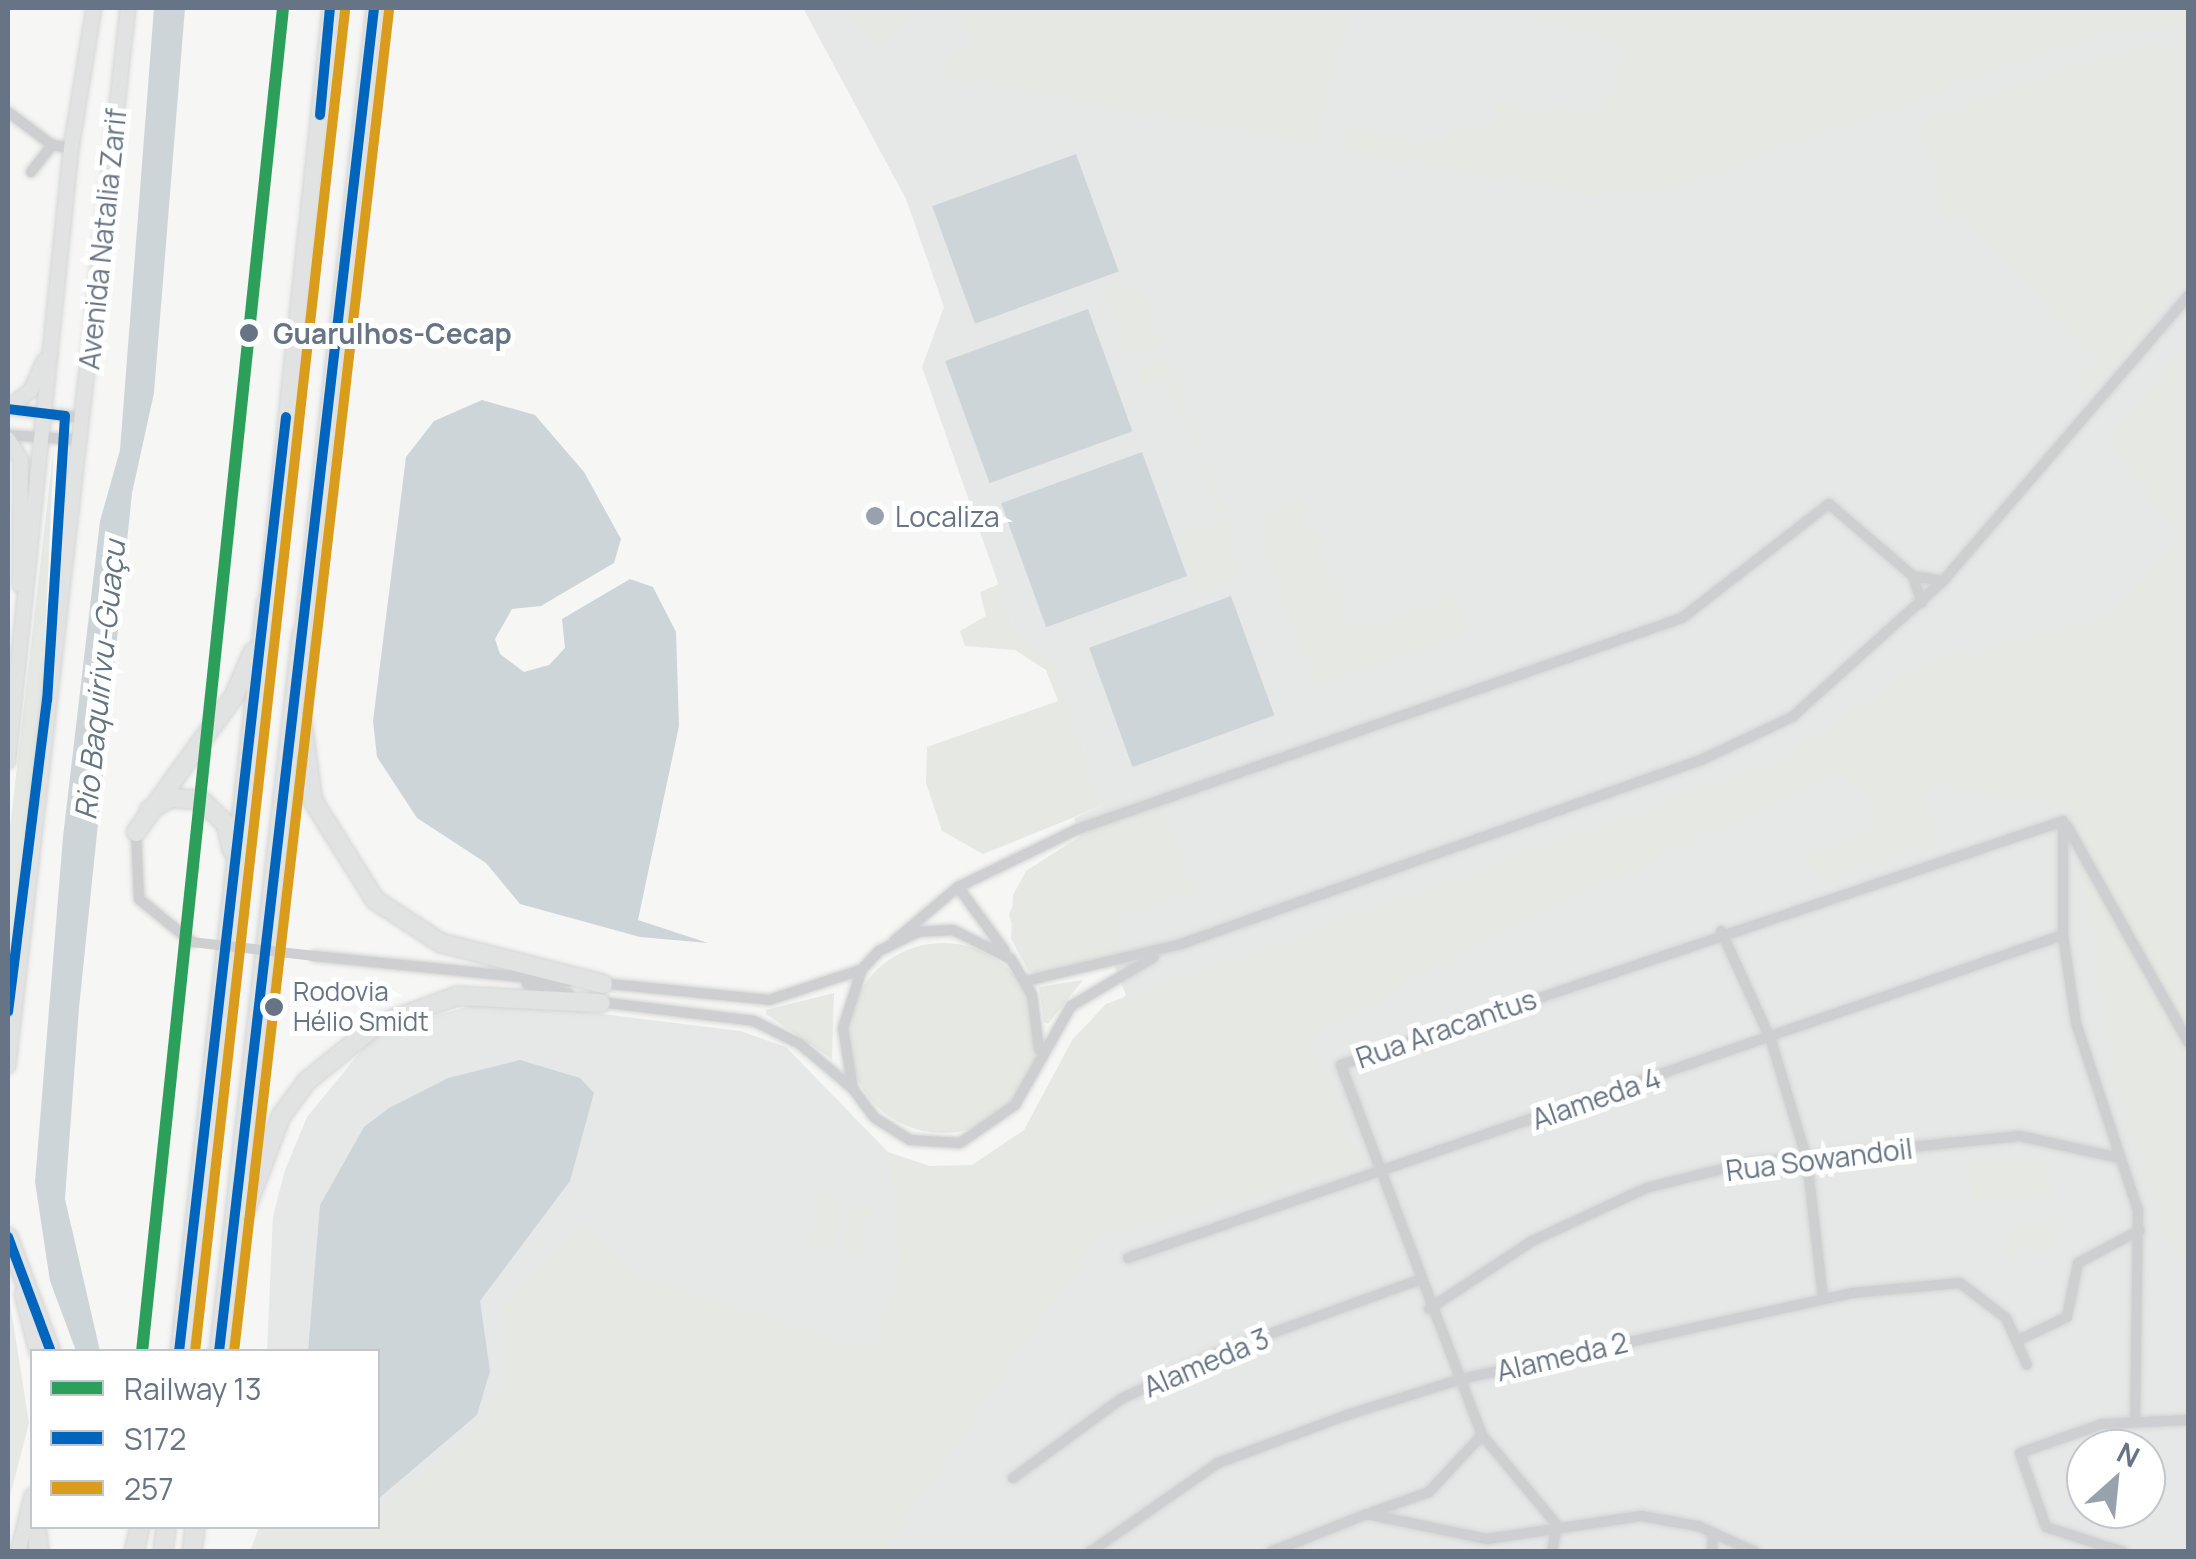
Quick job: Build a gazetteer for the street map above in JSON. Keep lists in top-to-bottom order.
{
  "streets": {
    "main road": ["Avenida Natalia Zarif"],
    "street": [
      "Rua Aracantus",
      "Alameda 4",
      "Rua Sowandoil",
      "Alameda 2",
      "Alameda 3"
    ]
  },
  "crossings": [
    ["Rua Aracantus", "Alameda 4"],
    ["Rua Aracantus", "Rua Sowandoil"],
    ["Rua Aracantus", "Alameda 2"],
    ["Rua Aracantus", "Alameda 3"]
  ],
  "water": ["Rio Baquirivu-Guaçu"],
  "places": ["Guarulhos-Cecap", "Localiza", "Rodovia Hélio Smidt"],
  "lines": ["rail line 13", "transit line S172", "transit line 257"],
  "legend": ["Railway 13", "S172", "257"],
  "north": "top right"
}
